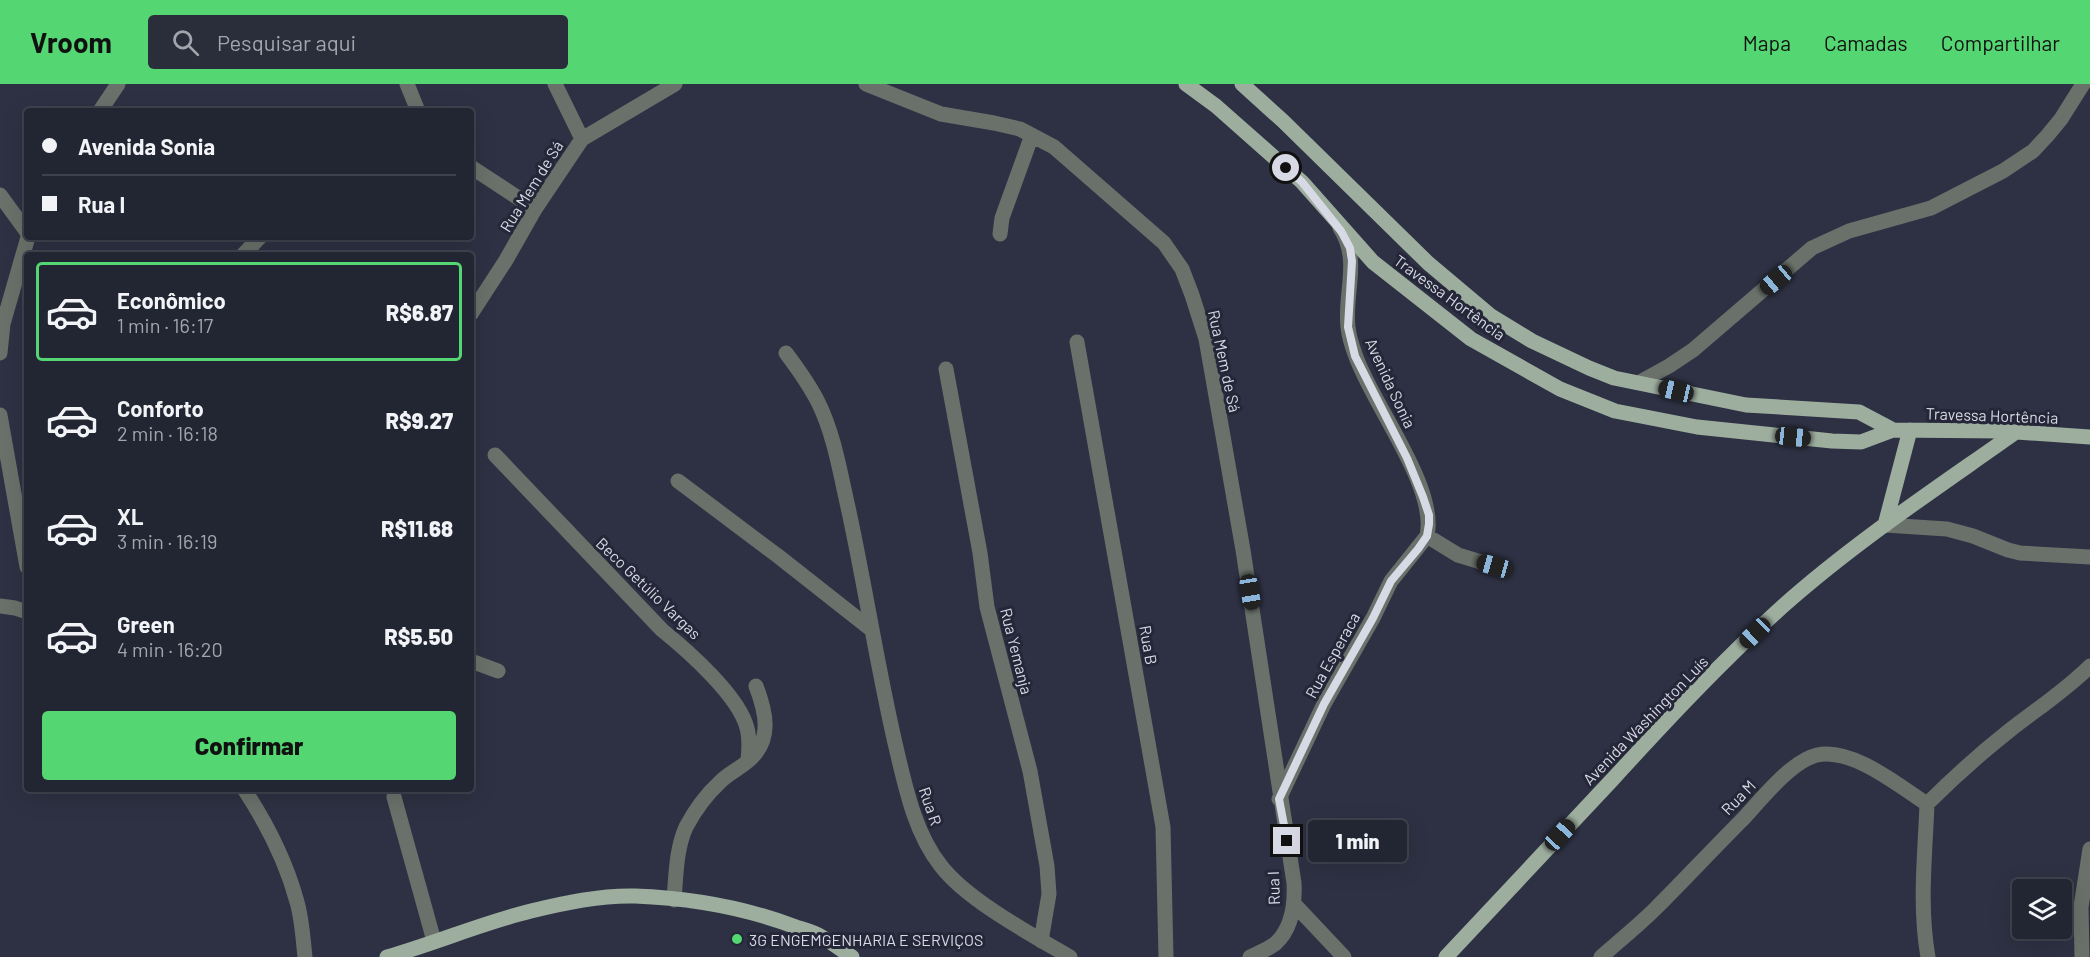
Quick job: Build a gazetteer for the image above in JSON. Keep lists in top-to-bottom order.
{
  "streets": {
    "main road": ["Travessa Hortência", "Avenida Washington Luís"],
    "street": [
      "Rua Mem de Sá",
      "Avenida Sonia",
      "Beco Getúlio Vargas",
      "Rua B",
      "Rua Yemanja",
      "Rua Esperaca",
      "Rua M",
      "Rua R",
      "Rua I"
    ]
  },
  "crossings": [
    ["Rua Mem de Sá", "Rua Esperaca"],
    ["Rua Mem de Sá", "Rua I"],
    ["Travessa Hortência", "Avenida Sonia"],
    ["Travessa Hortência", "Avenida Washington Luís"],
    ["Avenida Sonia", "Rua Esperaca"],
    ["Rua Yemanja", "Rua R"],
    ["Rua Esperaca", "Rua I"]
  ],
  "places": ["3G ENGEMGENHARIA E SERVIÇOS"],
  "page": {
    "header": "Vroom",
    "search": "Pesquisar aqui",
    "nav": ["Mapa", "Camadas", "Compartilhar"],
    "banner": ["Avenida Sonia", "Rua I"],
    "list": [
      {
        "name": "Econômico",
        "note": "1 min · 16:17",
        "value": "R$6.87"
      },
      {
        "name": "Conforto",
        "note": "2 min · 16:18",
        "value": "R$9.27"
      },
      {
        "name": "XL",
        "note": "3 min · 16:19",
        "value": "R$11.68"
      },
      {
        "name": "Green",
        "note": "4 min · 16:20",
        "value": "R$5.50"
      }
    ],
    "buttons": "Confirmar",
    "bubble": "1 min"
  }
}
